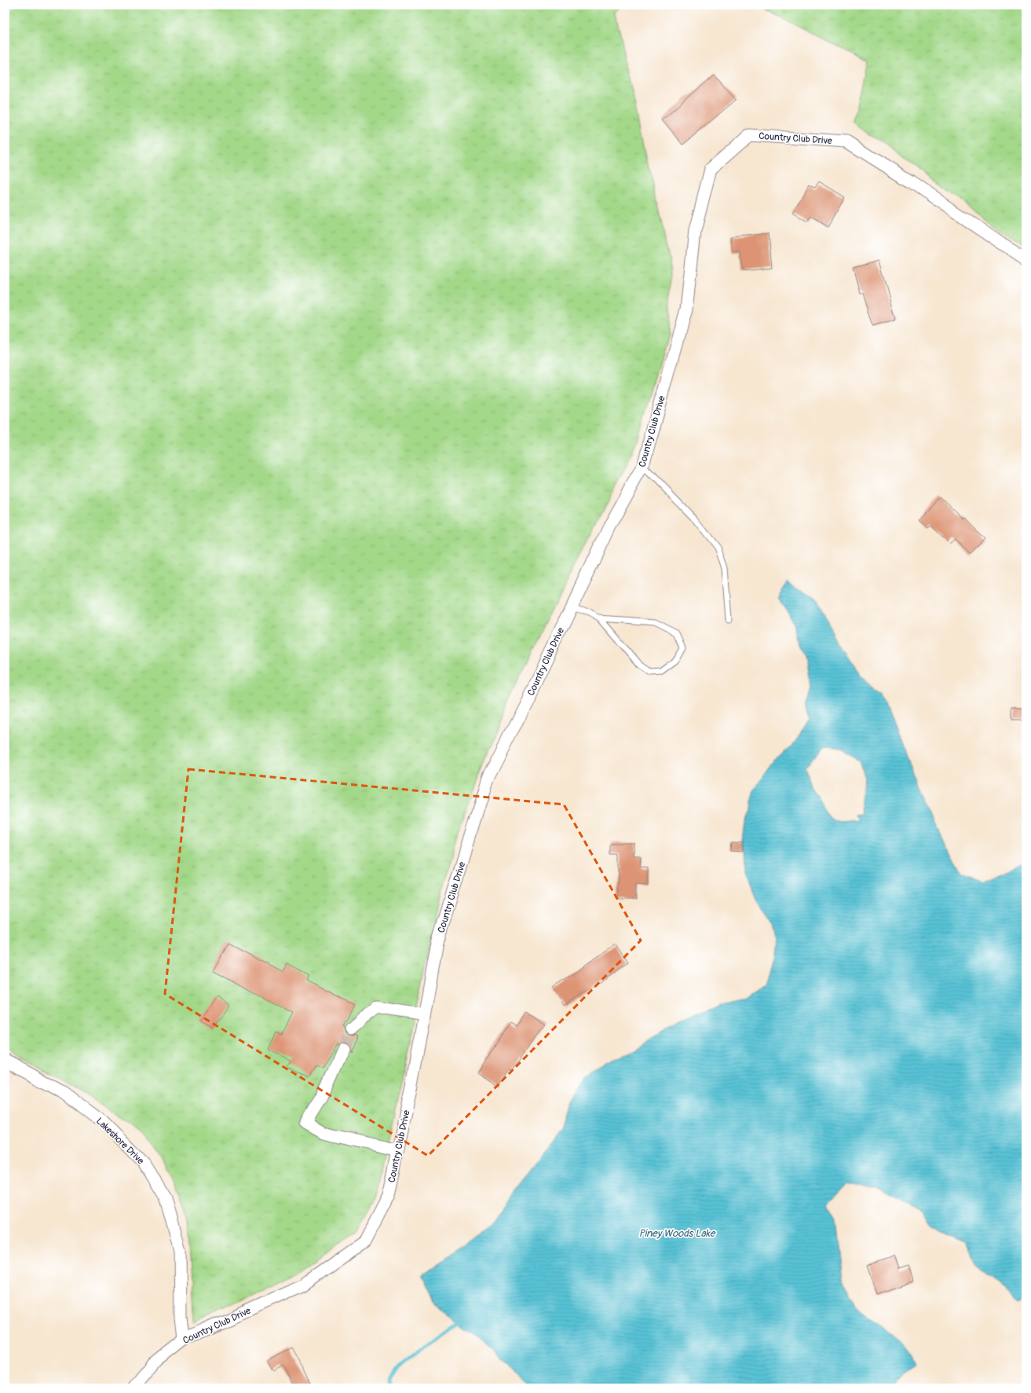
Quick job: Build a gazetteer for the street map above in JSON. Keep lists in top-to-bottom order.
{
  "streets": {
    "street": ["Country Club Drive", "Lakeshore Drive"]
  },
  "crossings": [
    ["Country Club Drive", "Lakeshore Drive"]
  ],
  "water": ["Piney Woods Lake"]
}
